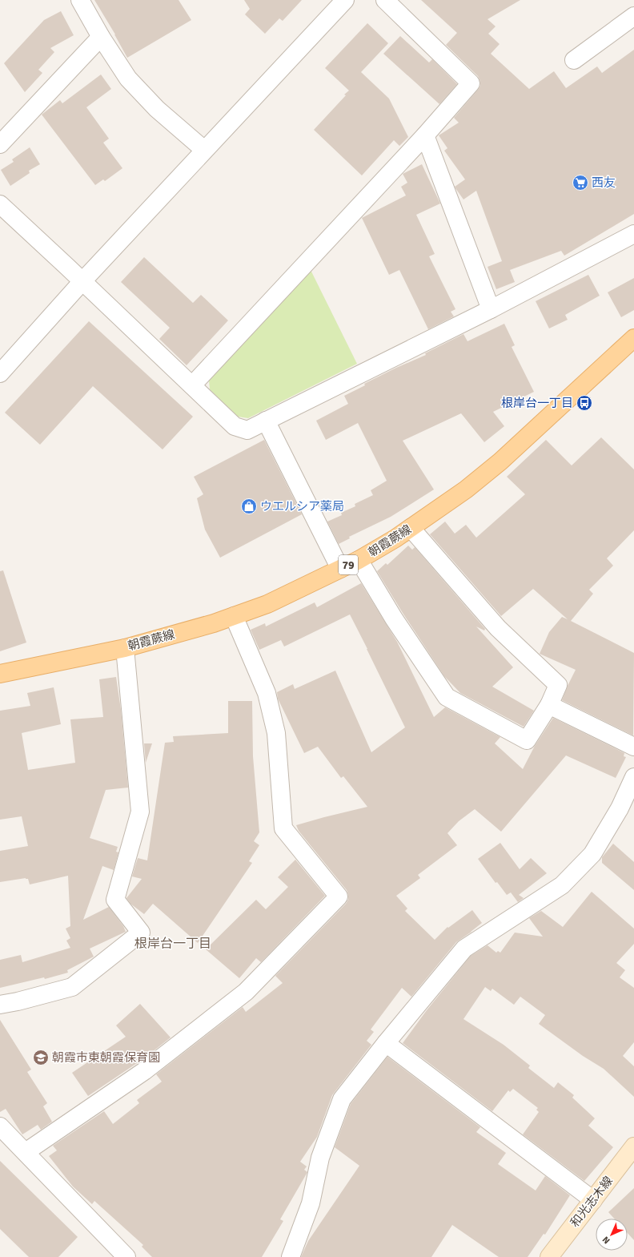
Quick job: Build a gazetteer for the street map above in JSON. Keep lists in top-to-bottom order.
{
  "streets": {
    "main road": ["朝霞蕨線", "79", "和光志木線"]
  },
  "districts": ["根岸台一丁目"],
  "places": {
    "supermarket": ["西友"],
    "bus stop": ["根岸台一丁目"],
    "shop": ["ウエルシア薬局"],
    "school or university": ["朝霞市東朝霞保育園"]
  },
  "north": "bottom left"
}
